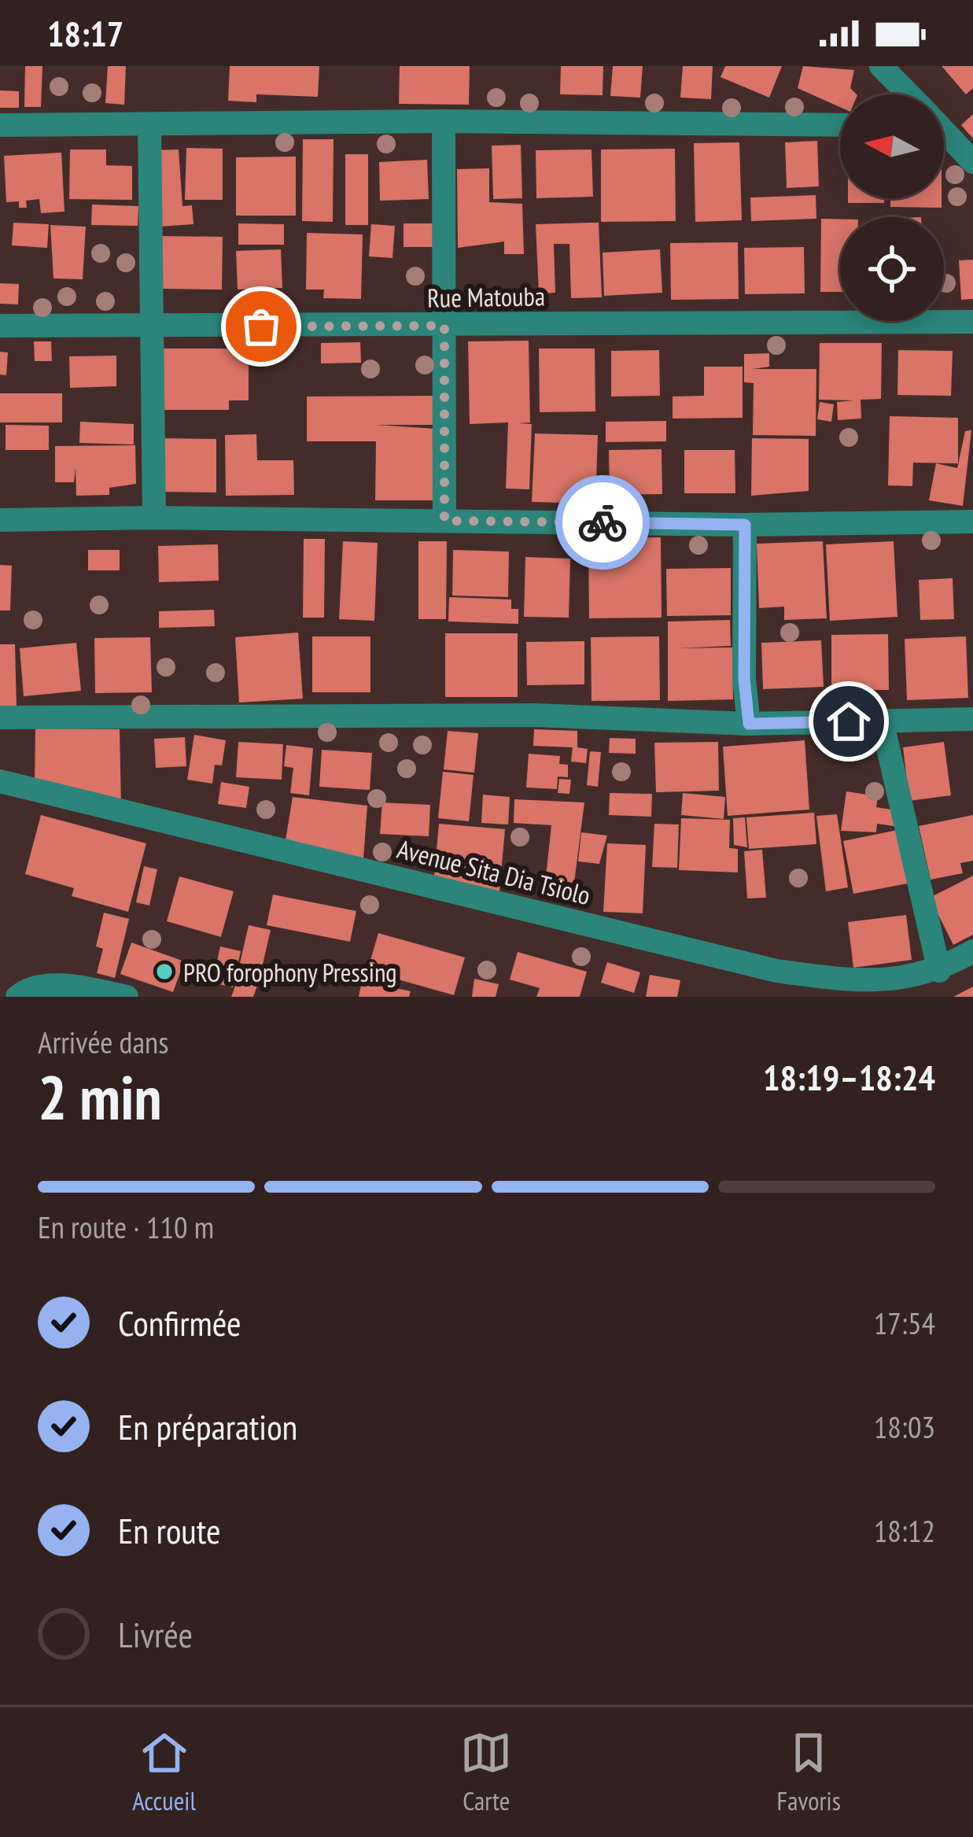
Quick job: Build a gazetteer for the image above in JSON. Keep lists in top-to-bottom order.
{
  "streets": {
    "street": ["Rue Matouba", "Avenue Sita Dia Tsiolo"]
  },
  "places": ["PRO forophony Pressing"],
  "north": "left",
  "page": {
    "status": "18:17",
    "heading": ["2 min", "Arrivée dans", "18:19–18:24"],
    "bar": "En route · 110 m",
    "list": [
      ["Confirmée", "17:54"],
      ["En préparation", "18:03"],
      ["En route", "18:12"],
      "Livrée"
    ],
    "tabs": ["Accueil", "Carte", "Favoris"]
  }
}
